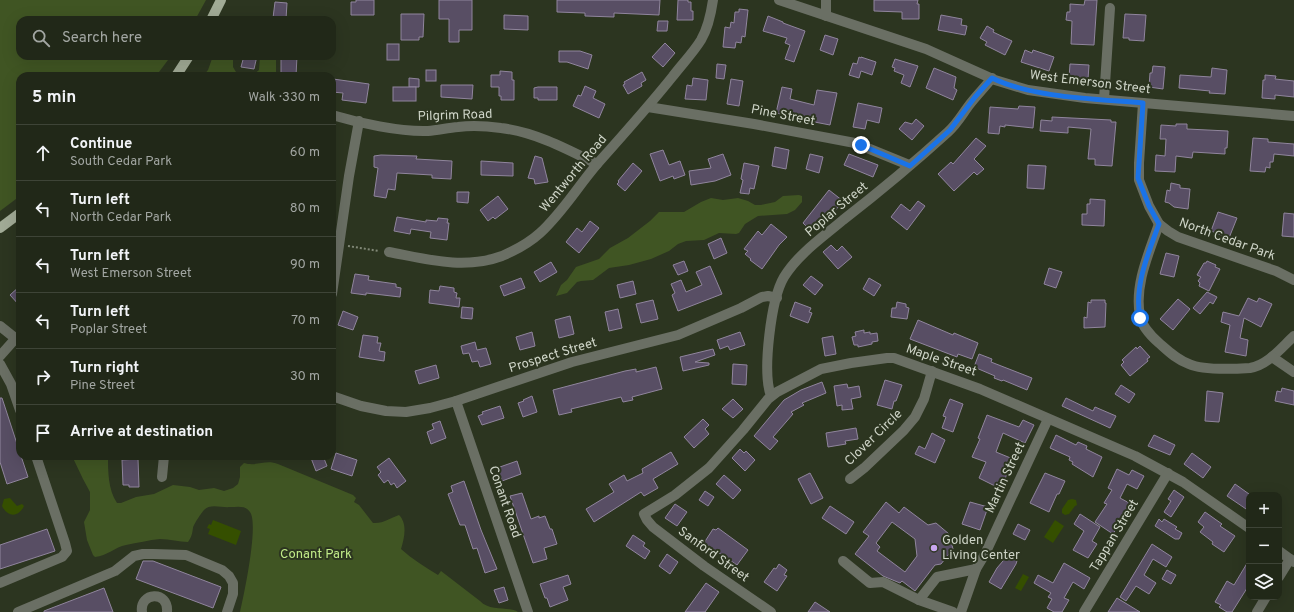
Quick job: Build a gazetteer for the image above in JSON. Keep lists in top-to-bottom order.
{
  "streets": {
    "street": [
      "West Emerson Street",
      "Pilgrim Road",
      "Pine Street",
      "Wentworth Road",
      "Poplar Street",
      "North Cedar Park",
      "Prospect Street",
      "Maple Street",
      "Clover Circle",
      "Martin Street",
      "Conant Road",
      "Tappan Street",
      "Sanford Street"
    ]
  },
  "crossings": [
    ["West Emerson Street", "Poplar Street"],
    ["West Emerson Street", "North Cedar Park"],
    ["Pilgrim Road", "Wentworth Road"],
    ["Pine Street", "Wentworth Road"],
    ["Pine Street", "Poplar Street"],
    ["Poplar Street", "Prospect Street"],
    ["Poplar Street", "Maple Street"],
    ["Prospect Street", "Conant Road"],
    ["Maple Street", "Clover Circle"],
    ["Maple Street", "Martin Street"],
    ["Maple Street", "Tappan Street"],
    ["Maple Street", "Sanford Street"]
  ],
  "parks": ["Conant Park"],
  "places": ["Golden Living Center"],
  "page": {
    "search": "Search here",
    "heading": ["5 min", "Walk · 330 m"],
    "list": [
      ["Continue", "South Cedar Park", "60 m"],
      ["Turn left", "North Cedar Park", "80 m"],
      ["Turn left", "West Emerson Street", "90 m"],
      ["Turn left", "Poplar Street", "70 m"],
      ["Turn right", "Pine Street", "30 m"],
      "Arrive at destination"
    ],
    "map_buttons": ["+", "−"]
  }
}
